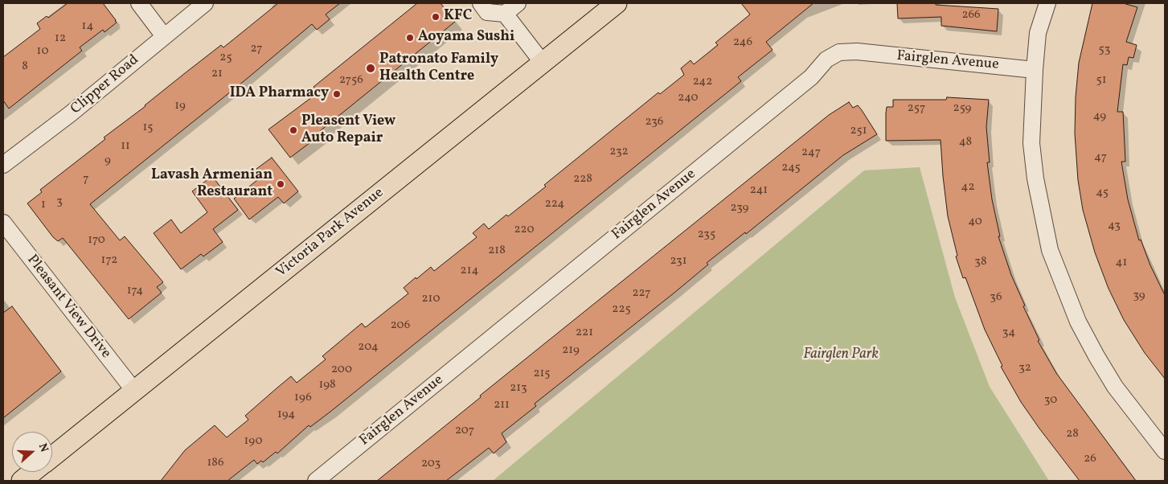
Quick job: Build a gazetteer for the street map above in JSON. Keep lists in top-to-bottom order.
{
  "streets": {
    "main road": ["Victoria Park Avenue"],
    "street": ["Fairglen Avenue", "Clipper Road", "Pleasant View Drive"]
  },
  "crossings": [
    ["Victoria Park Avenue", "Pleasant View Drive"]
  ],
  "parks": ["Fairglen Park"],
  "places": [
    "KFC",
    "Aoyama Sushi",
    "Patronato Family Health Centre",
    "IDA Pharmacy",
    "Pleasent View Auto Repair",
    "Lavash Armenian Restaurant"
  ],
  "house_numbers": [
    "266",
    "14",
    "12",
    "246",
    "27",
    "53",
    "10",
    "25",
    "8",
    "21",
    "2756",
    "51",
    "242",
    "240",
    "19",
    "257",
    "259",
    "49",
    "236",
    "15",
    "251",
    "48",
    "11",
    "232",
    "247",
    "47",
    "9",
    "245",
    "7",
    "228",
    "42",
    "241",
    "45",
    "3",
    "224",
    "1",
    "239",
    "40",
    "43",
    "220",
    "235",
    "170",
    "218",
    "172",
    "231",
    "38",
    "41",
    "214",
    "174",
    "227",
    "39",
    "36",
    "210",
    "225",
    "206",
    "221",
    "34",
    "204",
    "219",
    "32",
    "200",
    "215",
    "198",
    "213",
    "196",
    "30",
    "211",
    "194",
    "207",
    "28",
    "190",
    "26",
    "186",
    "203"
  ],
  "north": "right"
}
